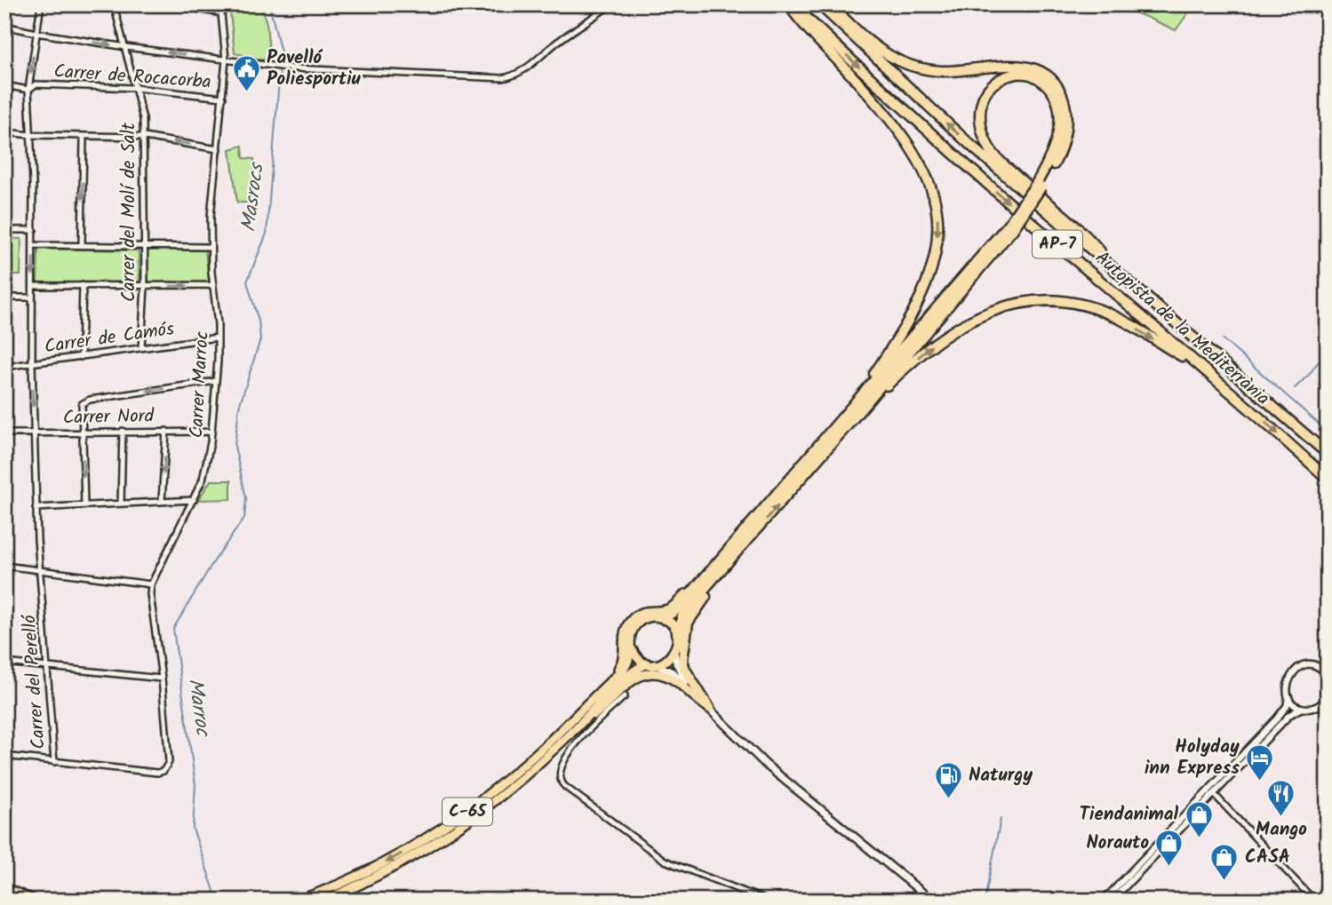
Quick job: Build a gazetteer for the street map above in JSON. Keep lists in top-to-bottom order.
{
  "streets": {
    "highway": ["AP-7", "Autopista de la Mediterrània", "C-65"],
    "street": [
      "Carrer de Rocacorba",
      "Carrer del Molí de Salt",
      "Carrer de Camós",
      "Carrer Marroc",
      "Carrer Nord",
      "Carrer del Perelló"
    ]
  },
  "crossings": [
    ["Carrer de Rocacorba", "Carrer del Molí de Salt"],
    ["Carrer de Rocacorba", "Carrer Marroc"],
    ["Carrer de Rocacorba", "Carrer del Perelló"],
    ["Carrer del Molí de Salt", "Carrer de Camós"],
    ["Carrer de Camós", "Carrer Marroc"],
    ["Carrer de Camós", "Carrer del Perelló"],
    ["Carrer Marroc", "Carrer Nord"],
    ["Carrer Marroc", "Carrer del Perelló"],
    ["Carrer Nord", "Carrer del Perelló"]
  ],
  "water": ["Masrocs", "Marroc"],
  "places": {
    "public building": ["Pavelló Poliesportiu"],
    "hotel": ["Holyday inn Express"],
    "fuel station": ["Naturgy"],
    "restaurant": ["Mango"],
    "shop": ["Tiendanimal", "Norauto", "CASA"]
  }
}
